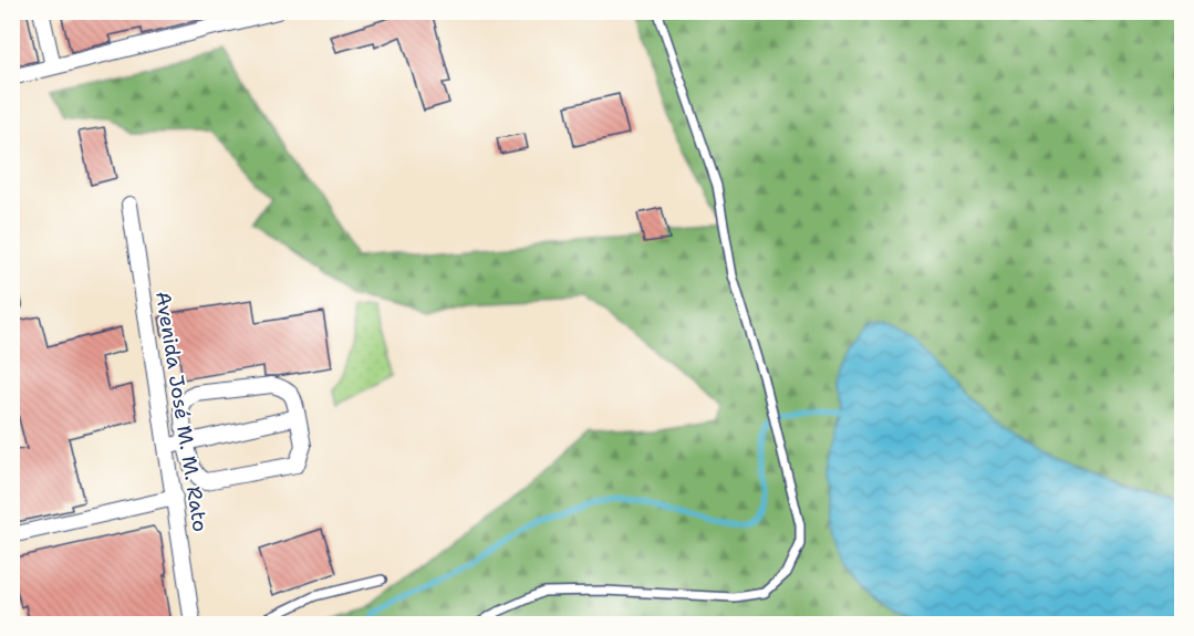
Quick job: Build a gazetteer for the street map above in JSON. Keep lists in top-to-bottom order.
{
  "streets": {
    "street": ["Avenida José M. M. Rato"]
  }
}
